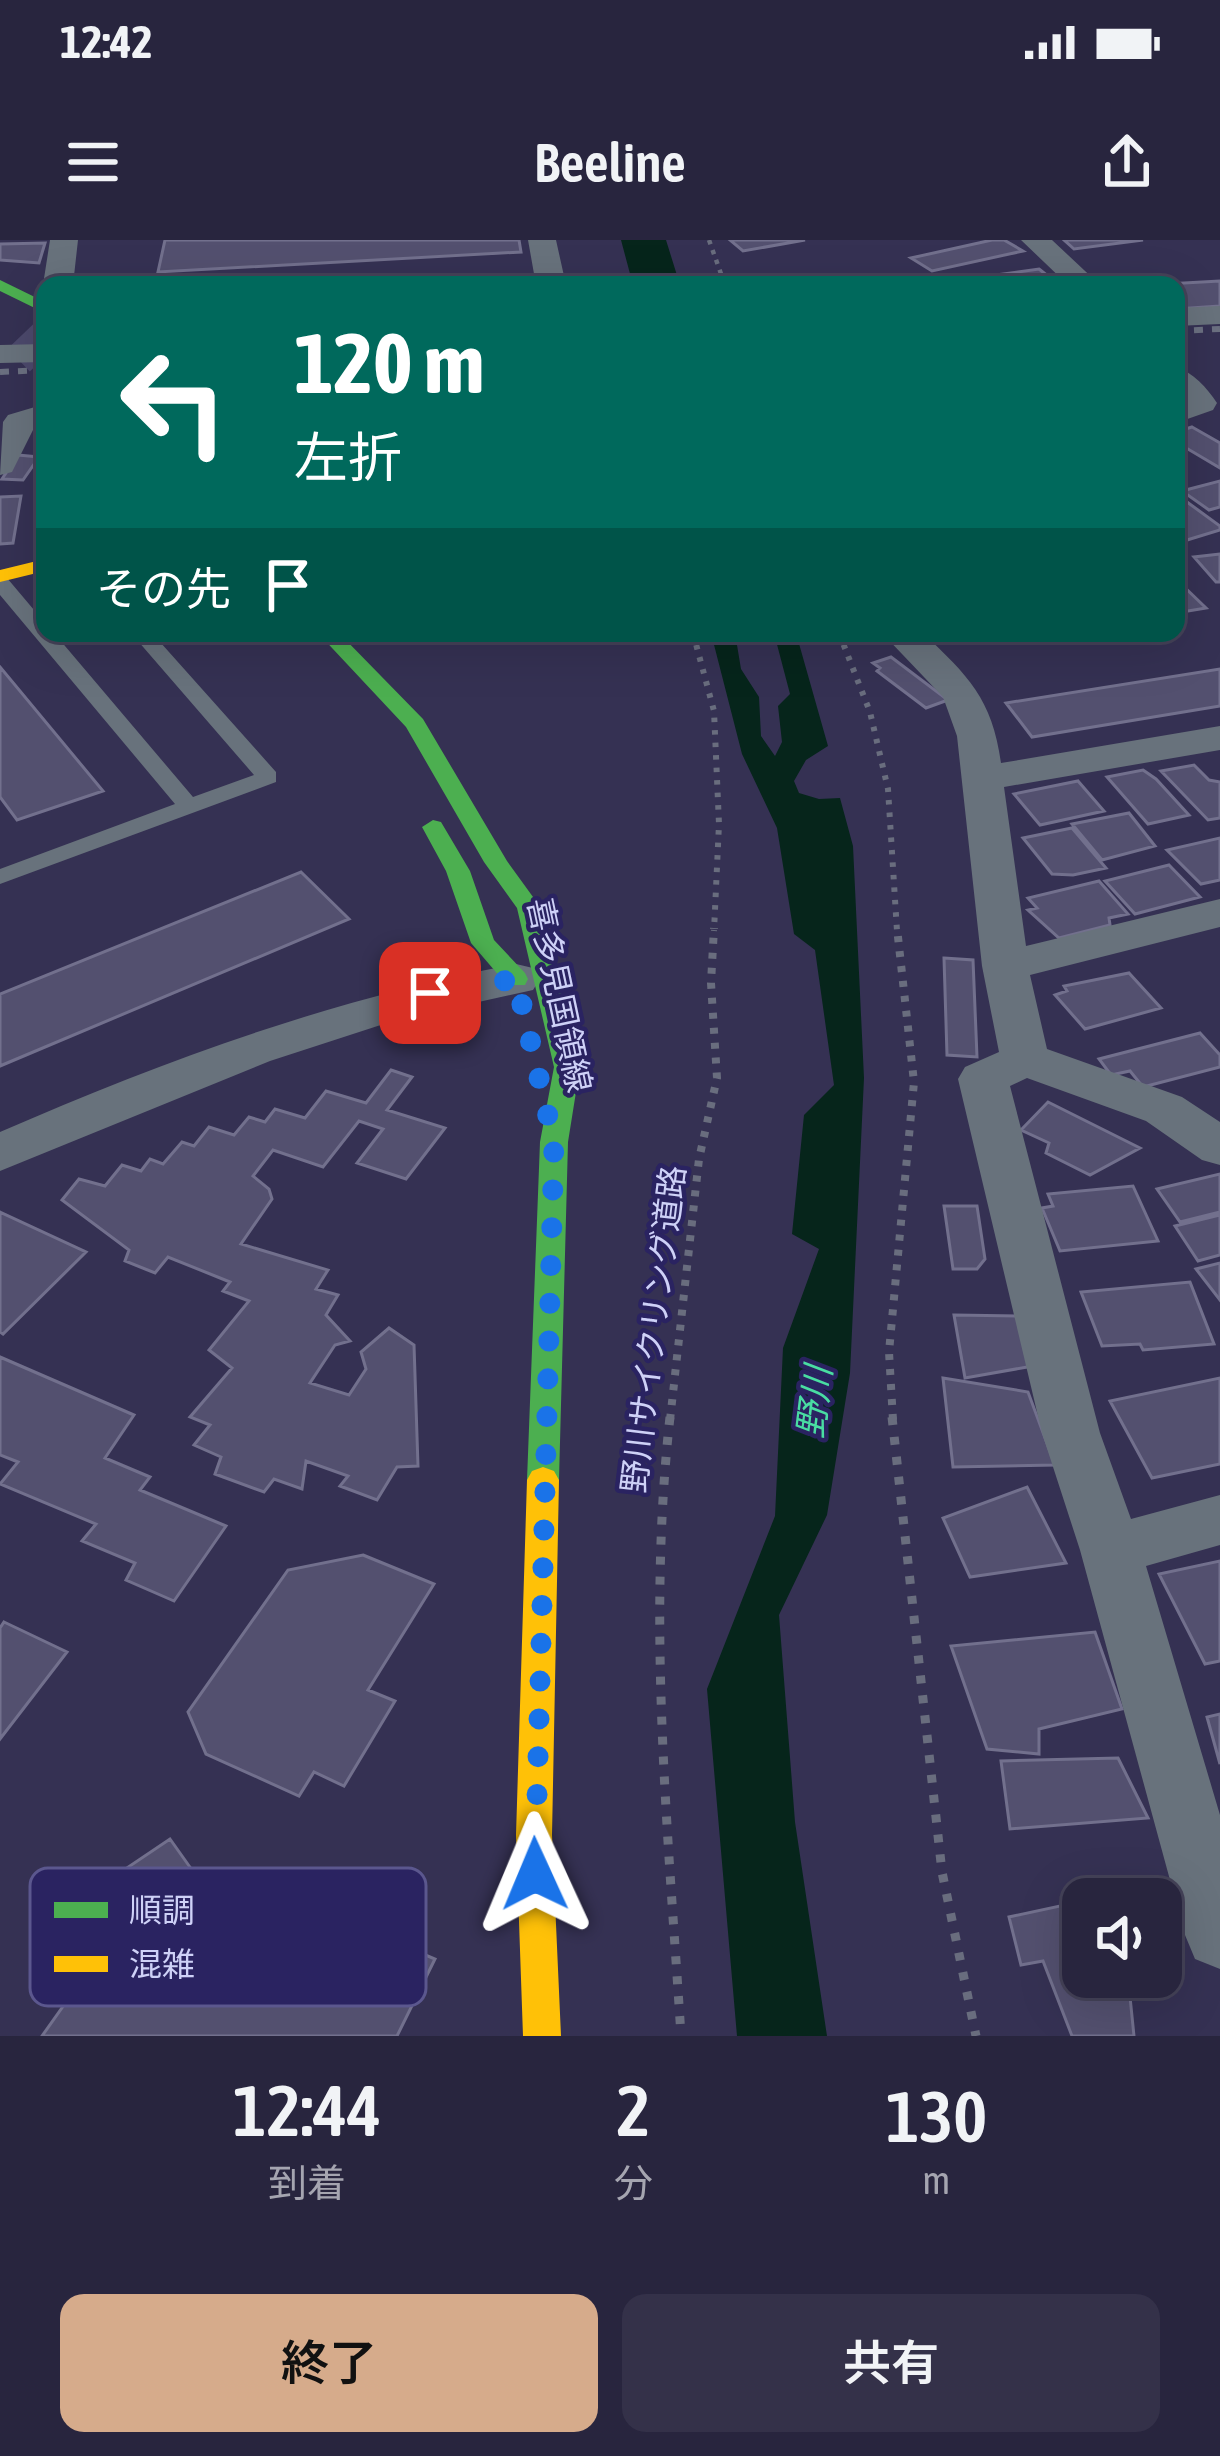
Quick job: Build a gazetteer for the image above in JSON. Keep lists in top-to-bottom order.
{
  "streets": {
    "main road": ["喜多見国領線"],
    "path": ["野川サイクリング道路"]
  },
  "water": ["野川"],
  "legend": ["順調", "混雑"],
  "page": {
    "status": "12:42",
    "header": "Beeline",
    "turn": ["120 m", "左折"],
    "then": "その先",
    "eta": [
      "12:44",
      "到着",
      "2",
      "分",
      "130",
      "m"
    ],
    "buttons": ["終了", "共有"]
  }
}
